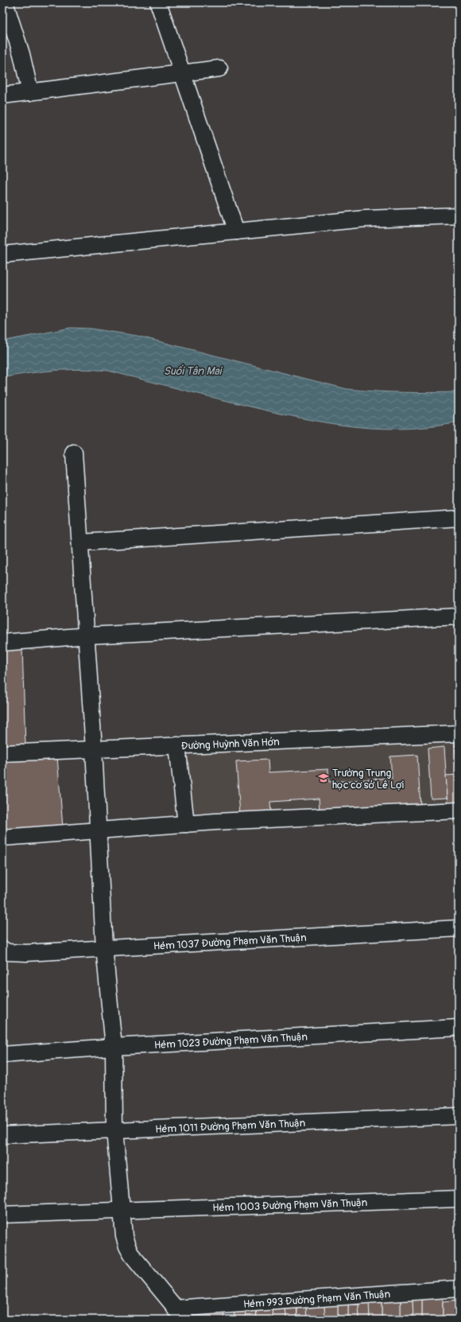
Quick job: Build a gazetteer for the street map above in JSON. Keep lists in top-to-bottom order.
{
  "streets": {
    "street": [
      "Đường Huỳnh Văn Hớn",
      "Hẻm 1037 Đường Phạm Văn Thuận",
      "Hẻm 1023 Đường Phạm Văn Thuận",
      "Hẻm 1011 Đường Phạm Văn Thuận",
      "Hẻm 1003 Đường Phạm Văn Thuận",
      "Hẻm 993 Đường Phạm Văn Thuận"
    ]
  },
  "water": ["Suối Tân Mai"],
  "places": {
    "school or university": ["Trường Trung học cơ sở Lê Lợi"]
  }
}
